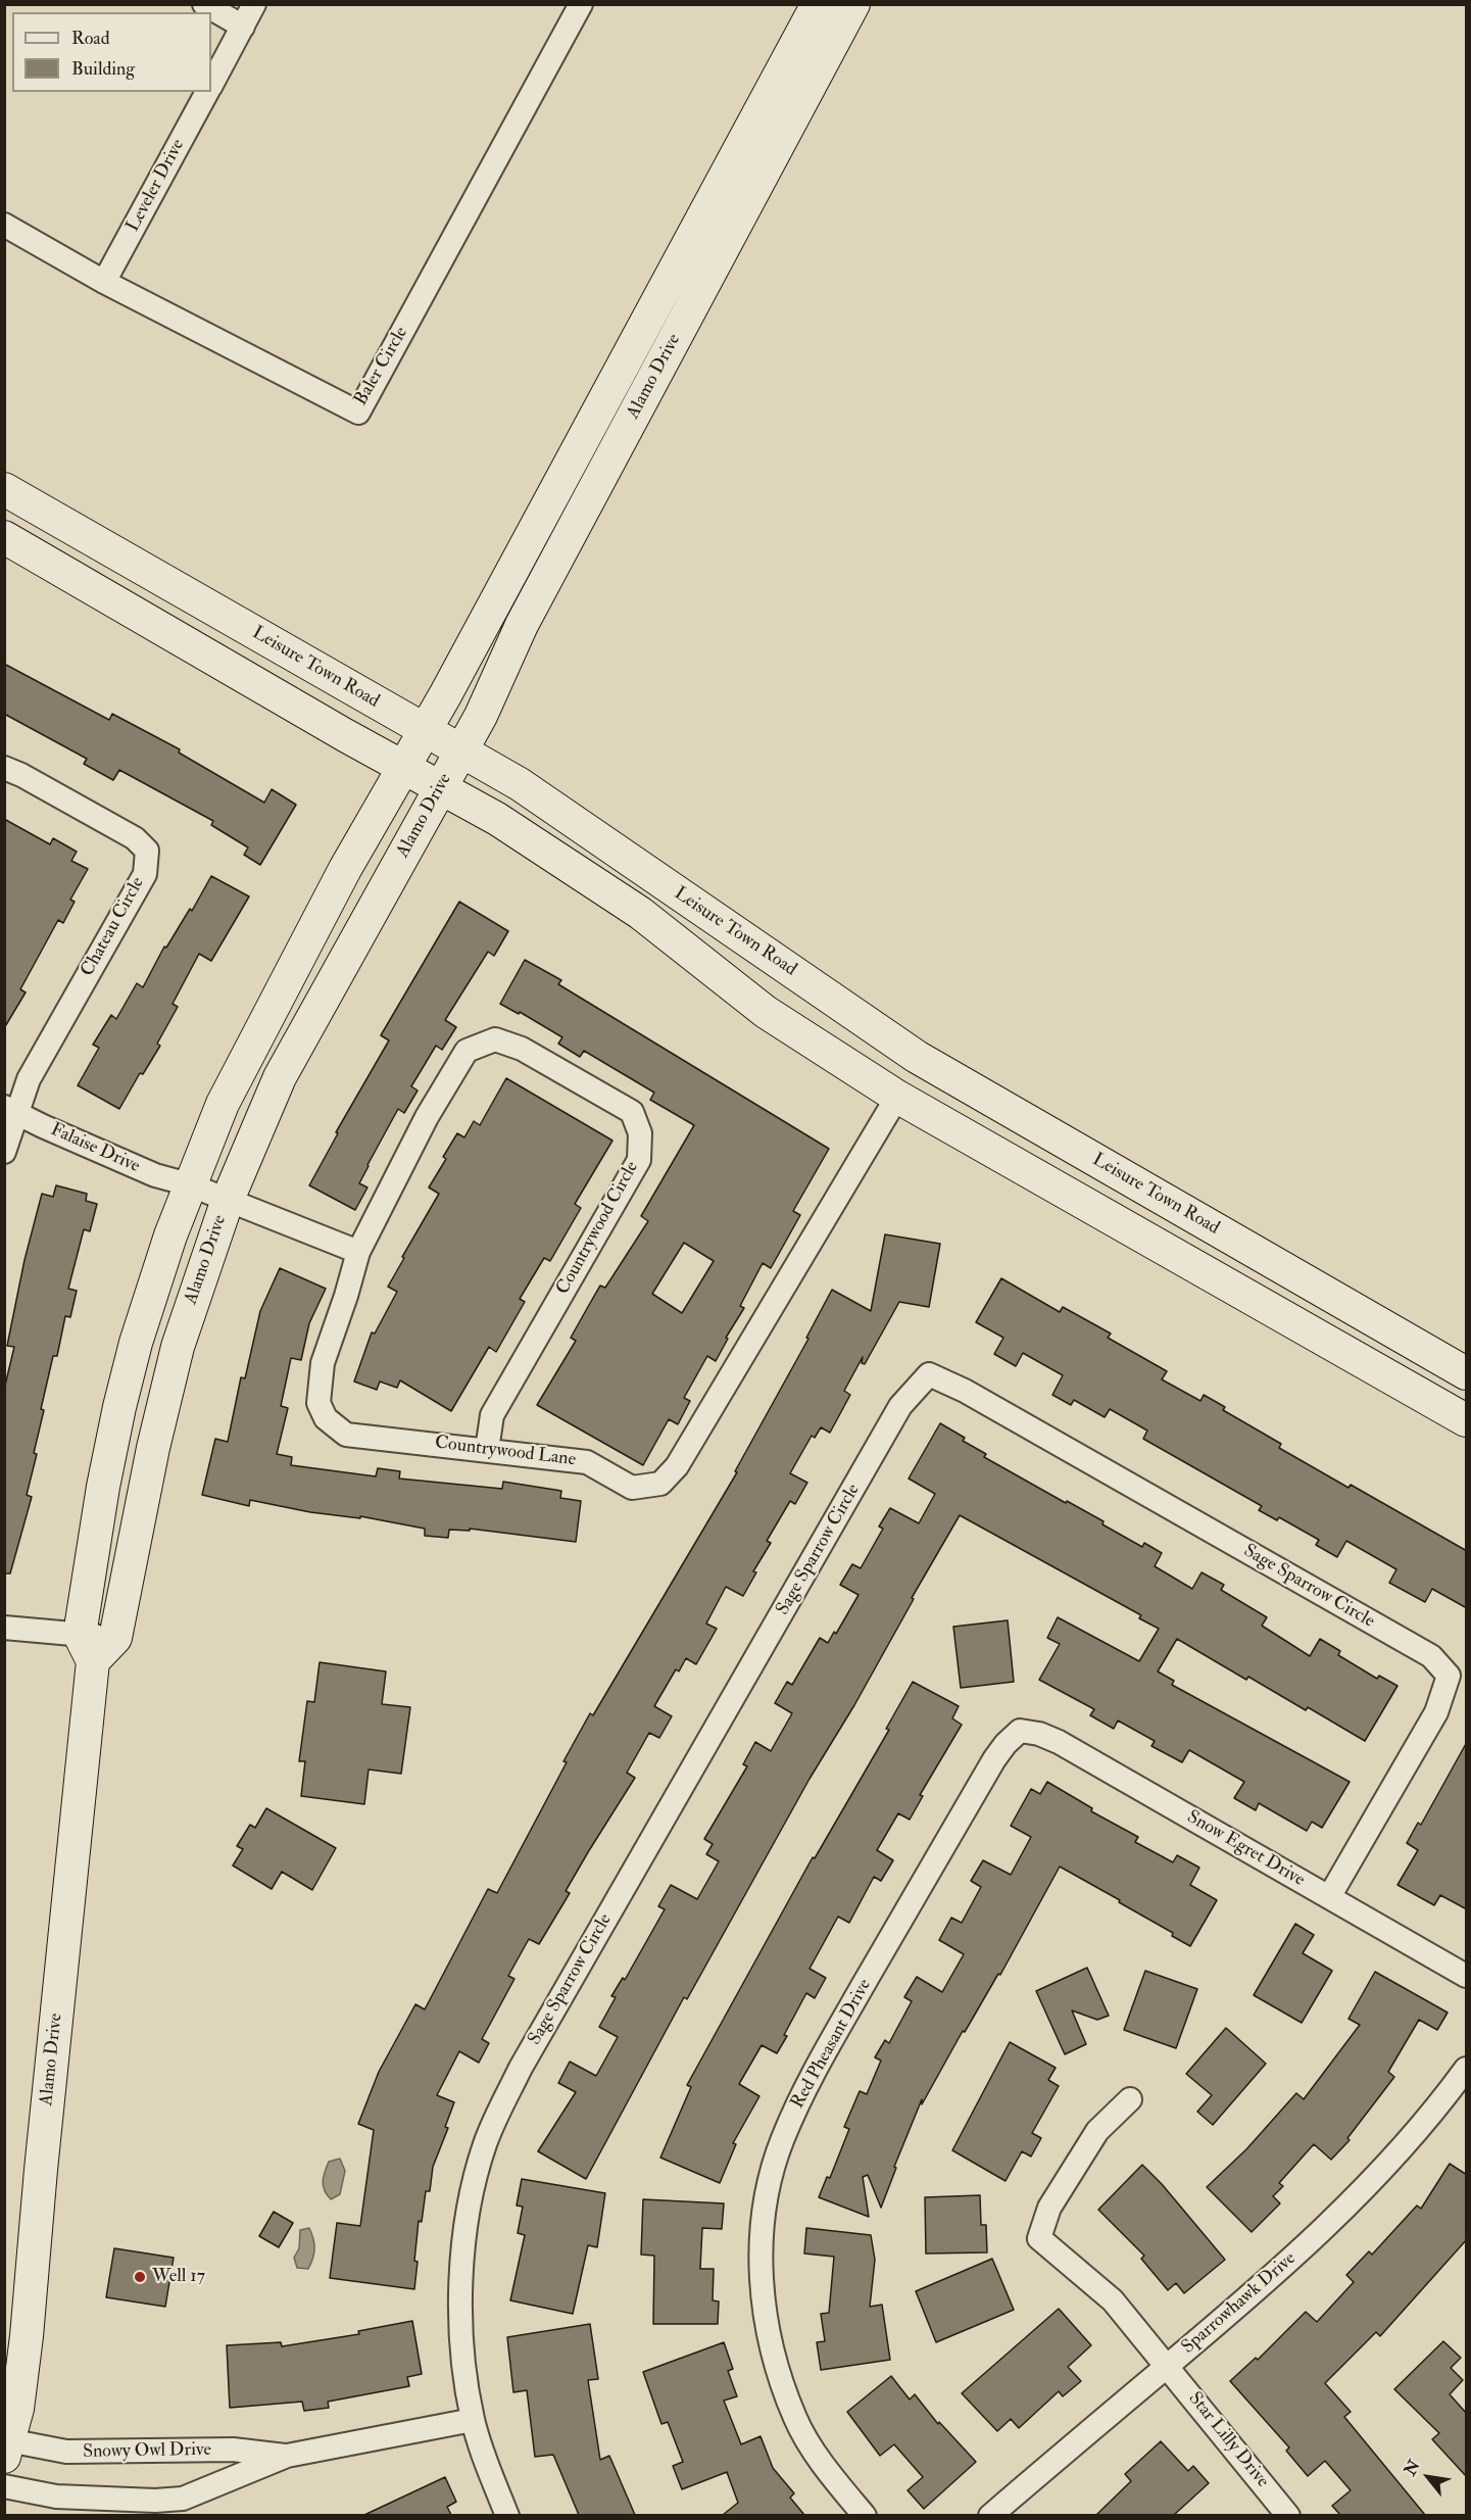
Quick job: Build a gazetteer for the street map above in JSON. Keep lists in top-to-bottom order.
{
  "streets": {
    "main road": ["Alamo Drive", "Leisure Town Road"],
    "street": [
      "Leveler Drive",
      "Baler Circle",
      "Chateau Circle",
      "Falaise Drive",
      "Countrywood Circle",
      "Countrywood Lane",
      "Sage Sparrow Circle",
      "Snow Egret Drive",
      "Red Pheasant Drive",
      "Sparrowhawk Drive",
      "Star Lilly Drive",
      "Snowy Owl Drive"
    ]
  },
  "crossings": [
    ["Leveler Drive", "Baler Circle"],
    ["Alamo Drive", "Leisure Town Road"],
    ["Alamo Drive", "Falaise Drive"],
    ["Alamo Drive", "Snowy Owl Drive"],
    ["Leisure Town Road", "Countrywood Lane"],
    ["Chateau Circle", "Falaise Drive"],
    ["Falaise Drive", "Countrywood Circle"],
    ["Falaise Drive", "Countrywood Lane"],
    ["Countrywood Circle", "Countrywood Lane"],
    ["Sage Sparrow Circle", "Snow Egret Drive"],
    ["Sage Sparrow Circle", "Snowy Owl Drive"],
    ["Snow Egret Drive", "Red Pheasant Drive"],
    ["Sparrowhawk Drive", "Star Lilly Drive"]
  ],
  "places": ["Well 17"],
  "legend": ["Road", "Building"],
  "north": "top left"
}
